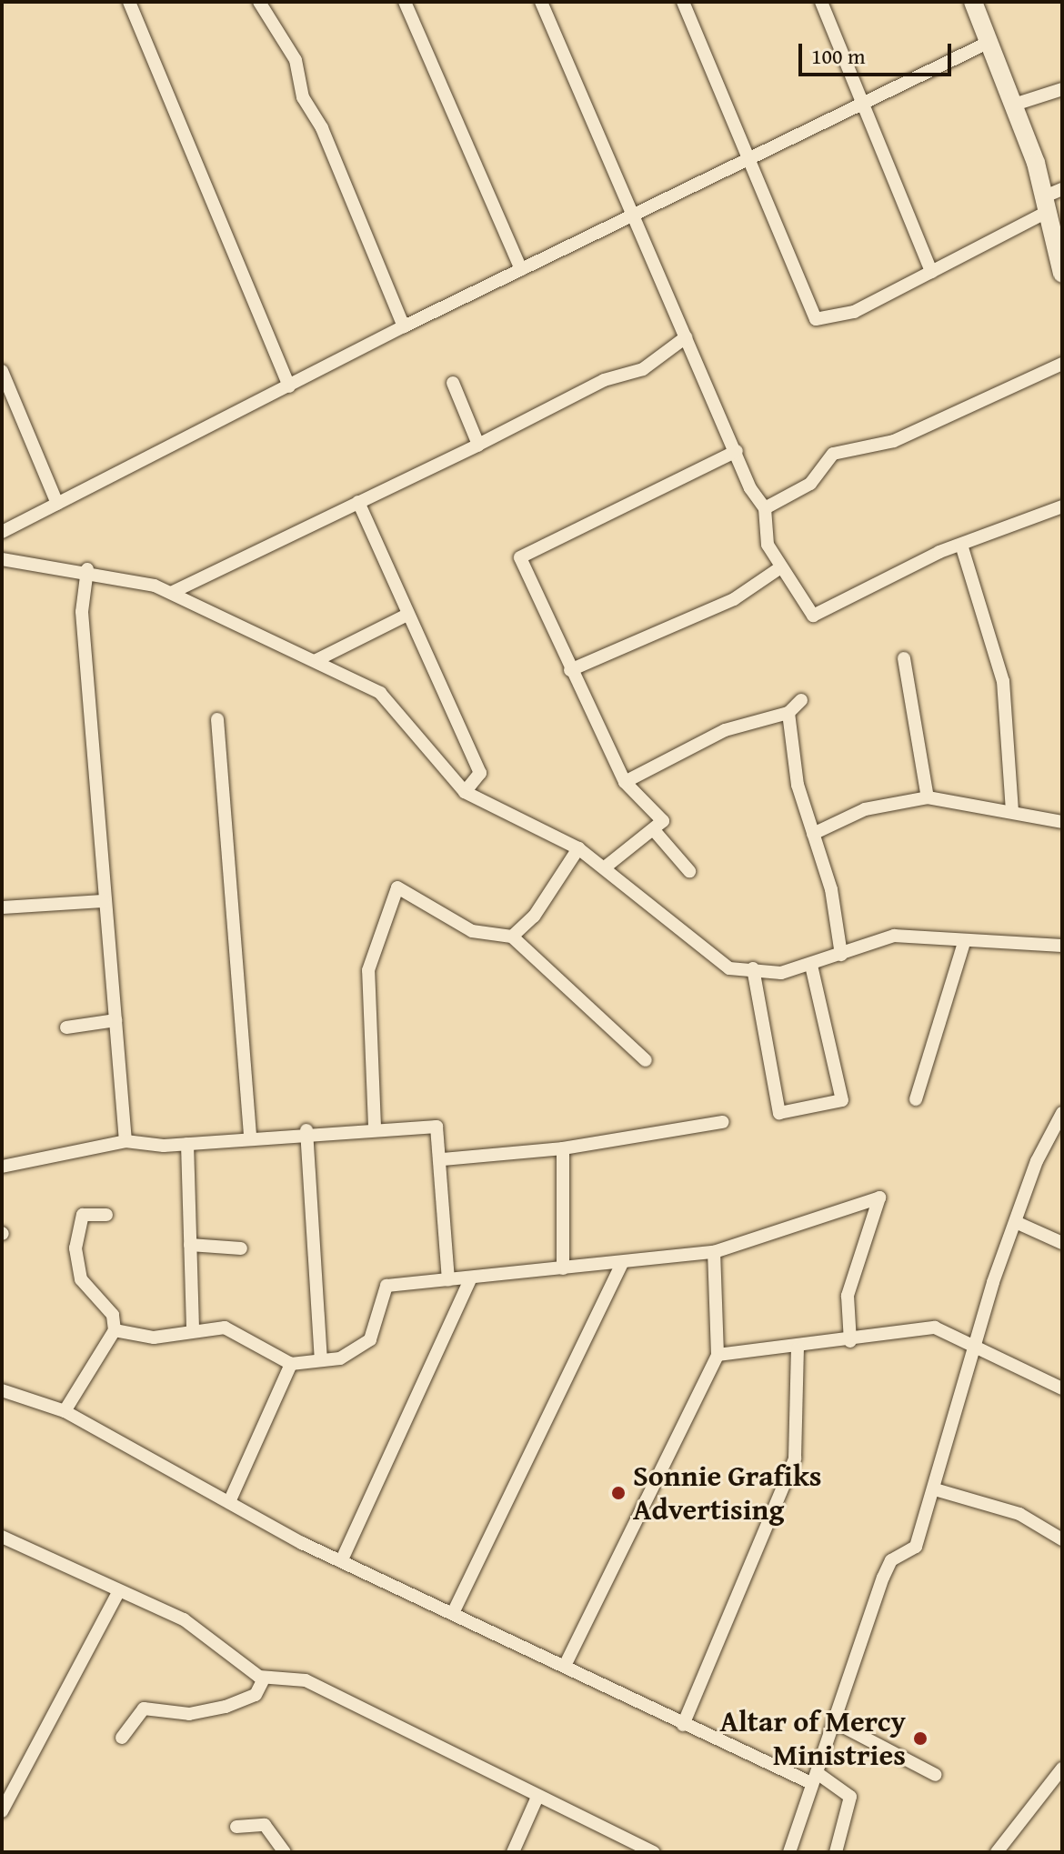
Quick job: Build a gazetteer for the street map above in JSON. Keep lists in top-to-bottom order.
{
  "places": ["Sonnie Grafiks Advertising", "Altar of Mercy Ministries"],
  "scale_bar": "100 m"
}
